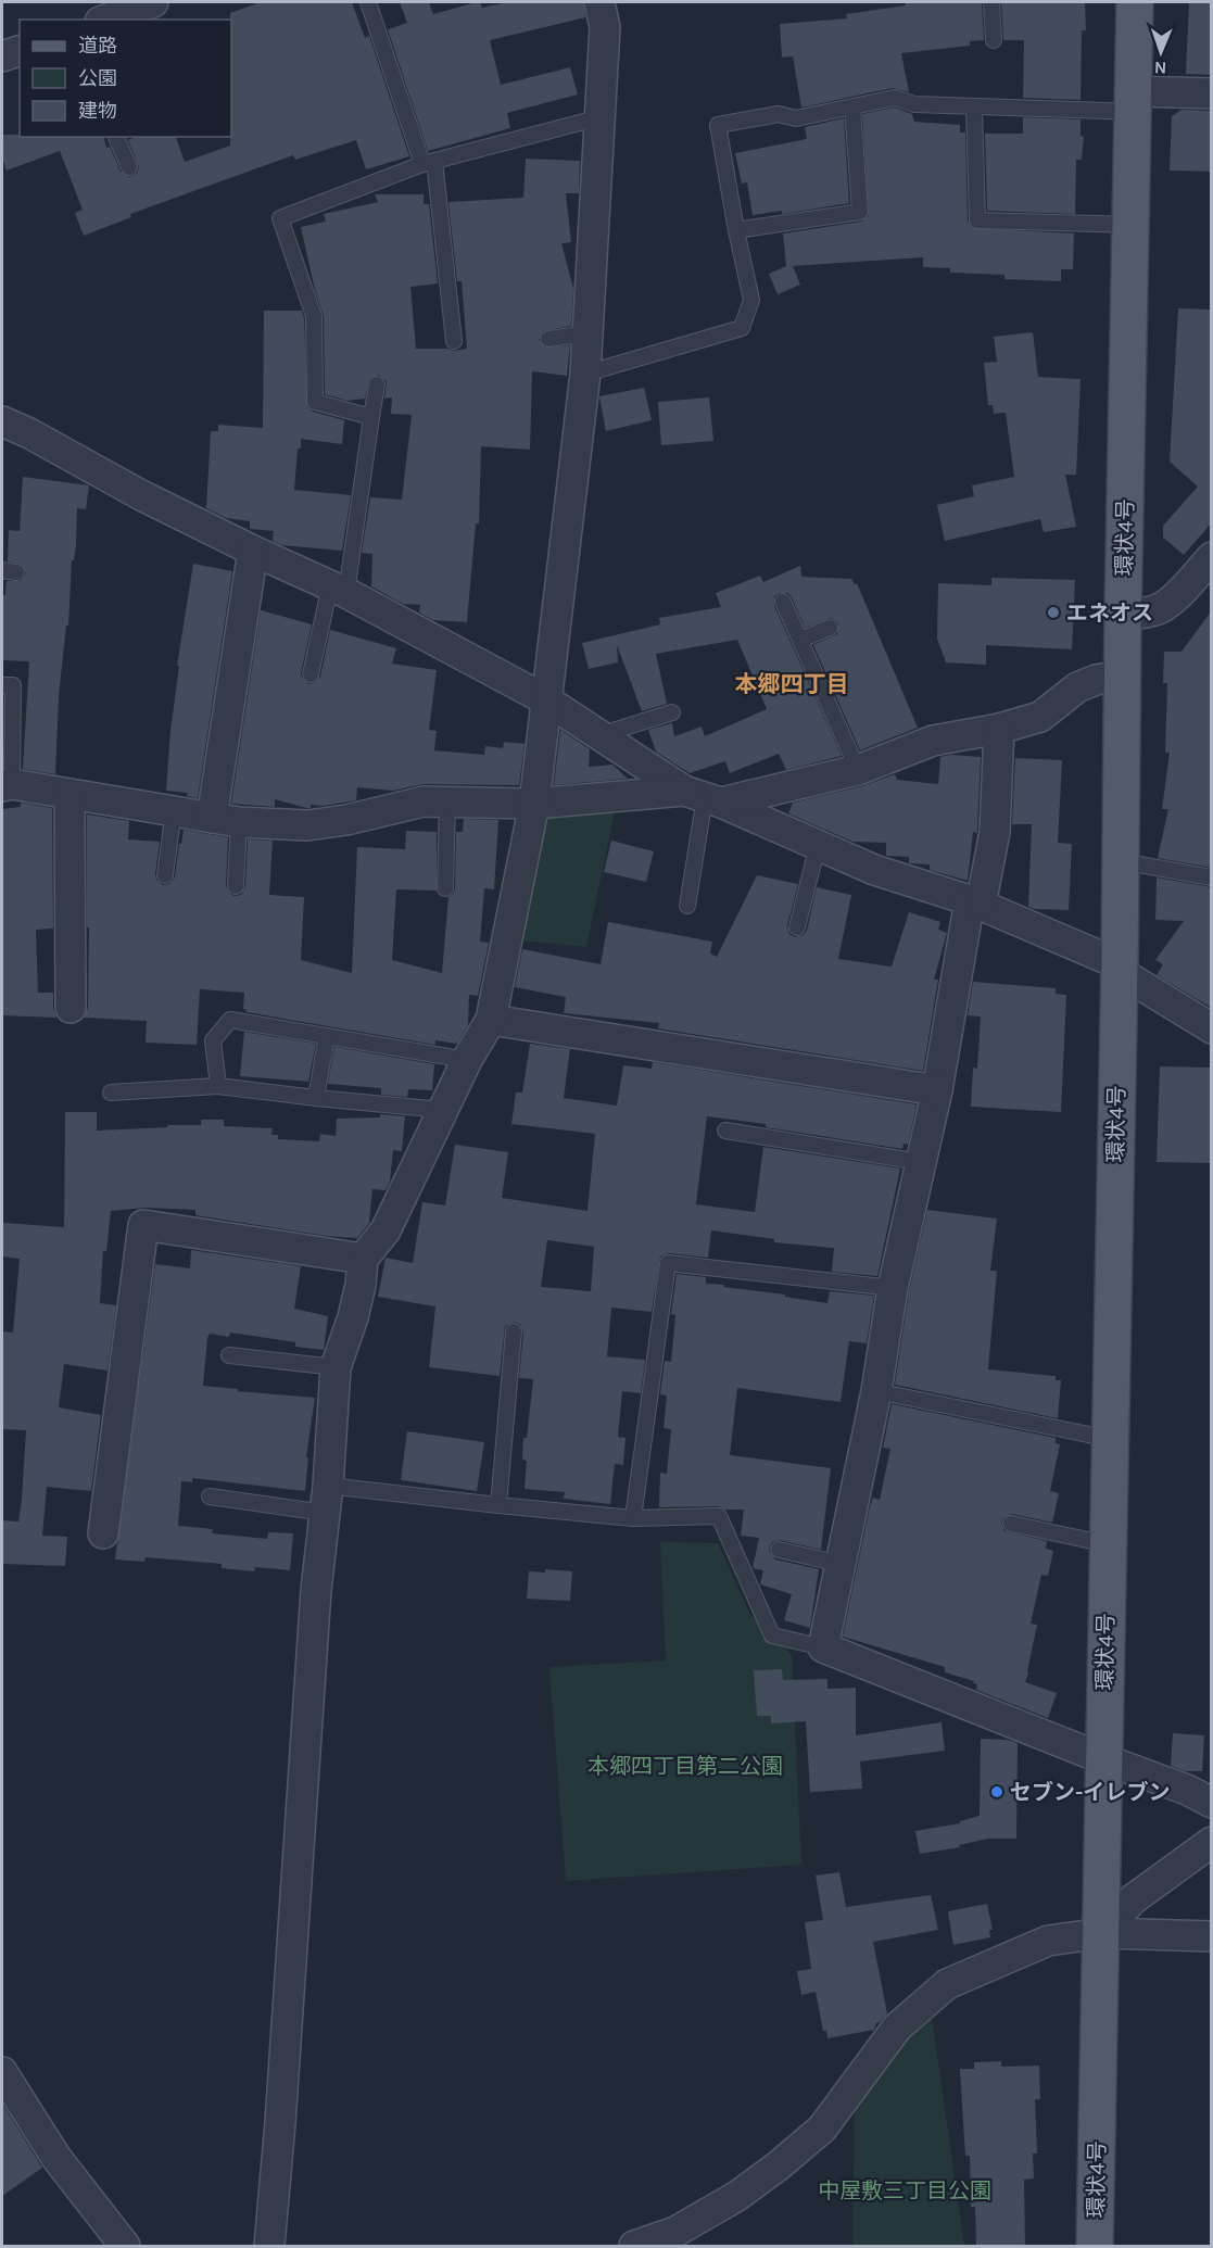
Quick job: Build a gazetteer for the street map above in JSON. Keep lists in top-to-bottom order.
{
  "streets": {
    "main road": ["環状4号"]
  },
  "districts": ["本郷四丁目"],
  "parks": ["本郷四丁目第二公園", "中屋敷三丁目公園"],
  "places": ["エネオス", "セブン-イレブン"],
  "legend": ["道路", "公園", "建物"],
  "north": "bottom"
}
